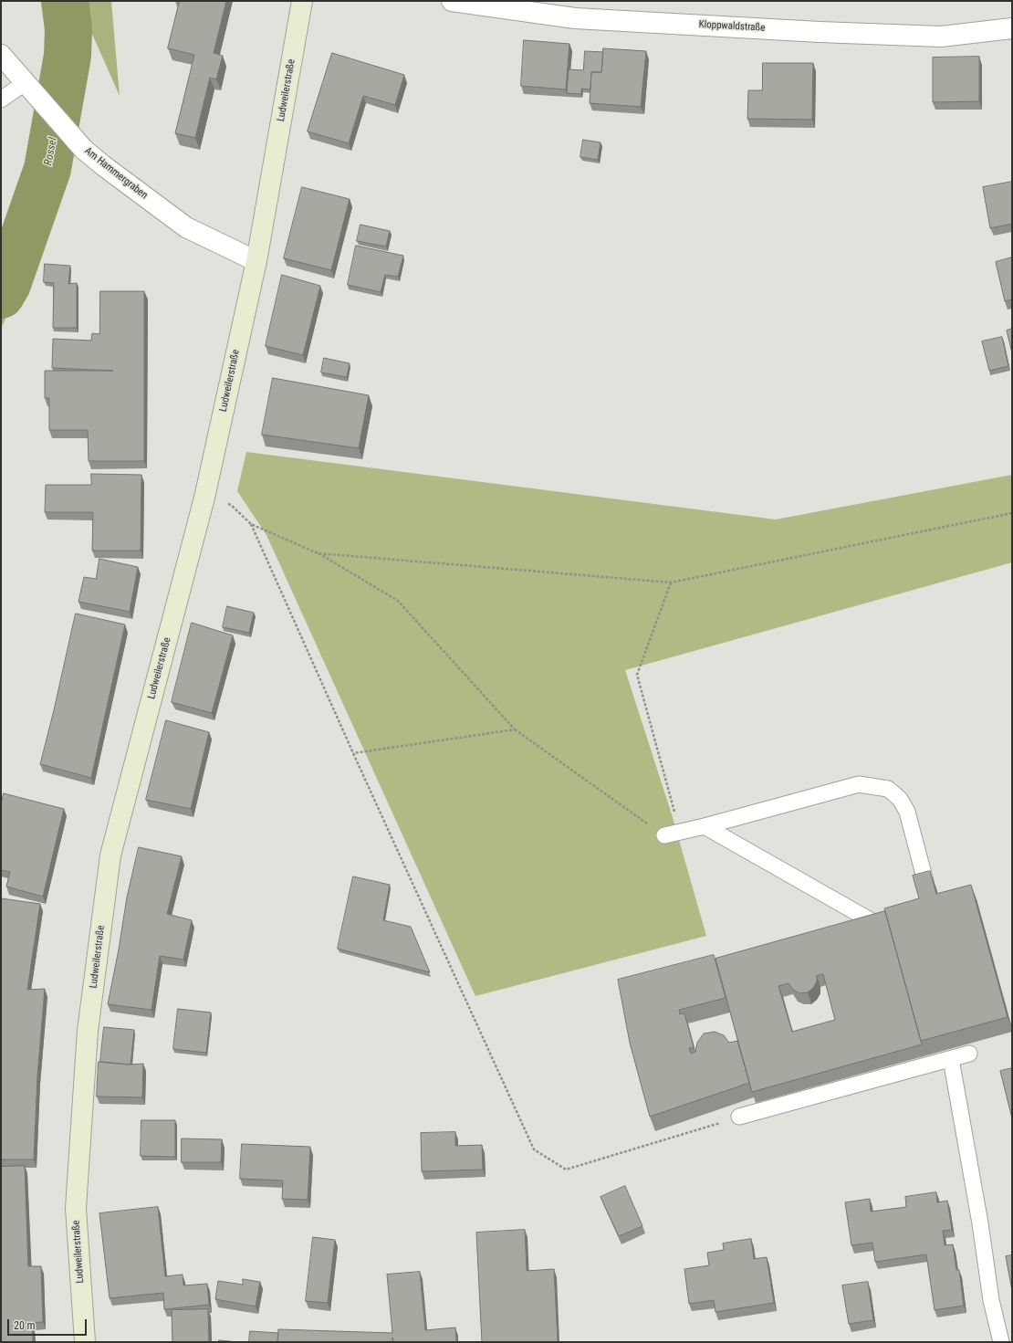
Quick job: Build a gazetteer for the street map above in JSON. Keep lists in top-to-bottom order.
{
  "streets": {
    "main road": ["Ludweilerstraße"],
    "street": ["Kloppwaldstraße", "Am Hammergraben"]
  },
  "crossings": [
    ["Ludweilerstraße", "Am Hammergraben"]
  ],
  "water": ["Rossel"],
  "scale_bar": "20 m"
}
